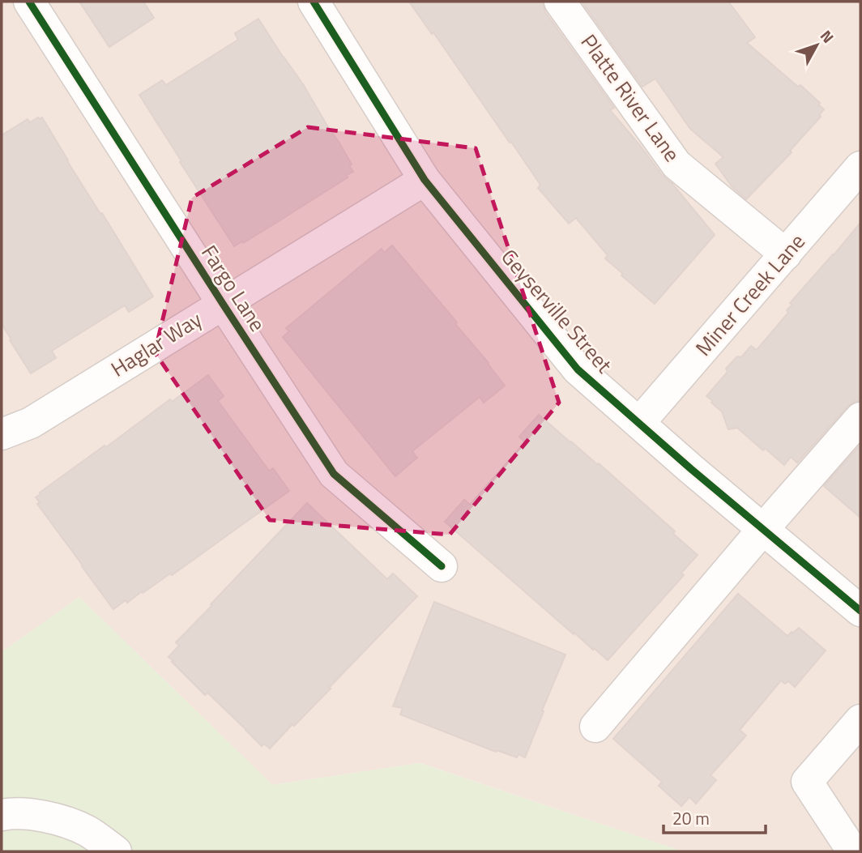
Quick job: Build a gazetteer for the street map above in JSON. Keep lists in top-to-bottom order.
{
  "streets": {
    "street": [
      "Platte River Lane",
      "Fargo Lane",
      "Miner Creek Lane",
      "Geyserville Street",
      "Haglar Way"
    ]
  },
  "crossings": [
    ["Platte River Lane", "Miner Creek Lane"],
    ["Fargo Lane", "Haglar Way"],
    ["Miner Creek Lane", "Geyserville Street"],
    ["Geyserville Street", "Haglar Way"]
  ],
  "scale_bar": "20 m",
  "north": "top right"
}
